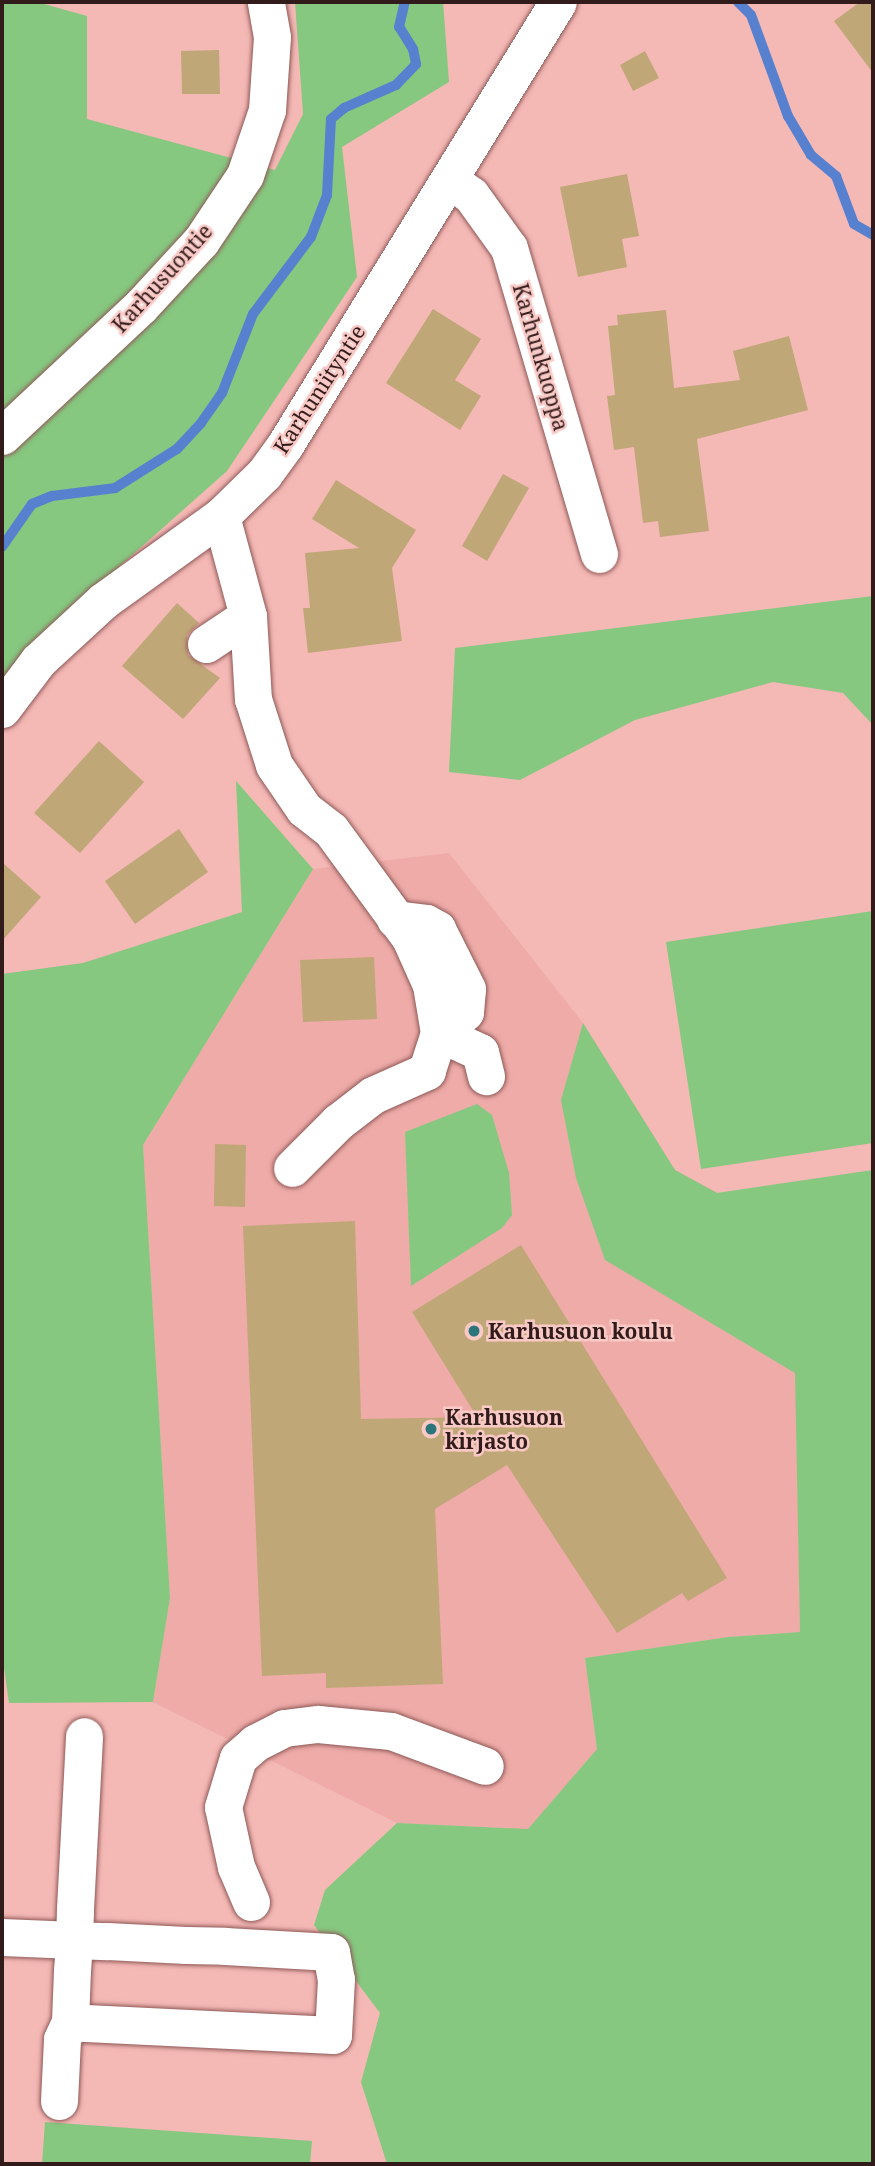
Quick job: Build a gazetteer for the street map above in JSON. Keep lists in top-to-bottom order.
{
  "streets": {
    "street": ["Karhusuontie", "Karhunkuoppa", "Karhuniityntie"]
  },
  "crossings": [
    ["Karhunkuoppa", "Karhuniityntie"]
  ],
  "places": ["Karhusuon koulu", "Karhusuon kirjasto"]
}
